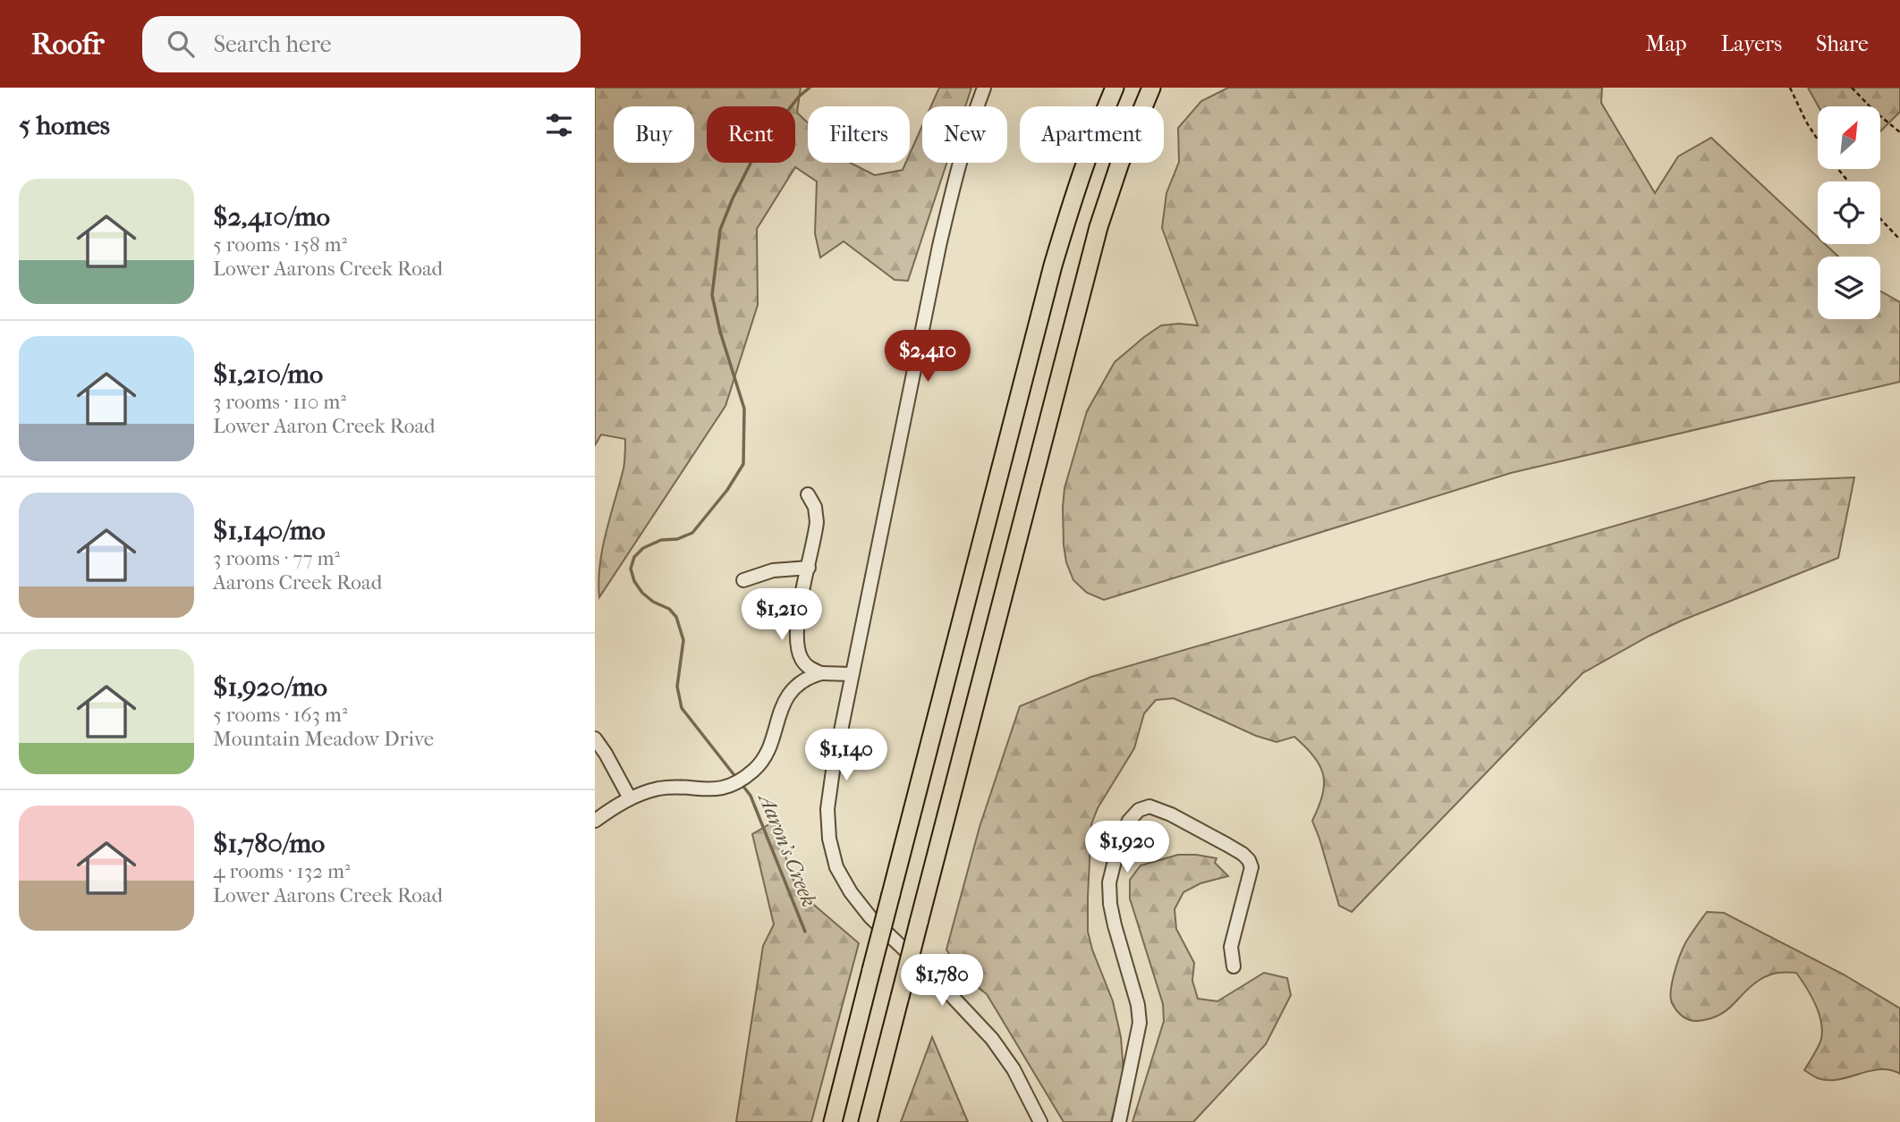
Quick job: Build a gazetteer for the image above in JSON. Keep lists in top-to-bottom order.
{
  "water": ["Aaron's Creek"],
  "north": "top right",
  "page": {
    "header": "Roofr",
    "search": "Search here",
    "nav": ["Map", "Layers", "Share"],
    "heading": "5 homes",
    "chip": [
      "Buy",
      "Rent",
      "Filters",
      "New",
      "Apartment"
    ],
    "list": [
      {
        "name": "$2,410/mo",
        "note": "5 rooms · 158 m² · Lower Aarons Creek Road"
      },
      {
        "name": "$1,210/mo",
        "note": "3 rooms · 110 m² · Lower Aaron Creek Road"
      },
      {
        "name": "$1,140/mo",
        "note": "3 rooms · 77 m² · Aarons Creek Road"
      },
      {
        "name": "$1,920/mo",
        "note": "5 rooms · 163 m² · Mountain Meadow Drive"
      },
      {
        "name": "$1,780/mo",
        "note": "4 rooms · 132 m² · Lower Aarons Creek Road"
      }
    ],
    "price": [
      "$2,410",
      "$1,210",
      "$1,140",
      "$1,920",
      "$1,780"
    ]
  }
}
